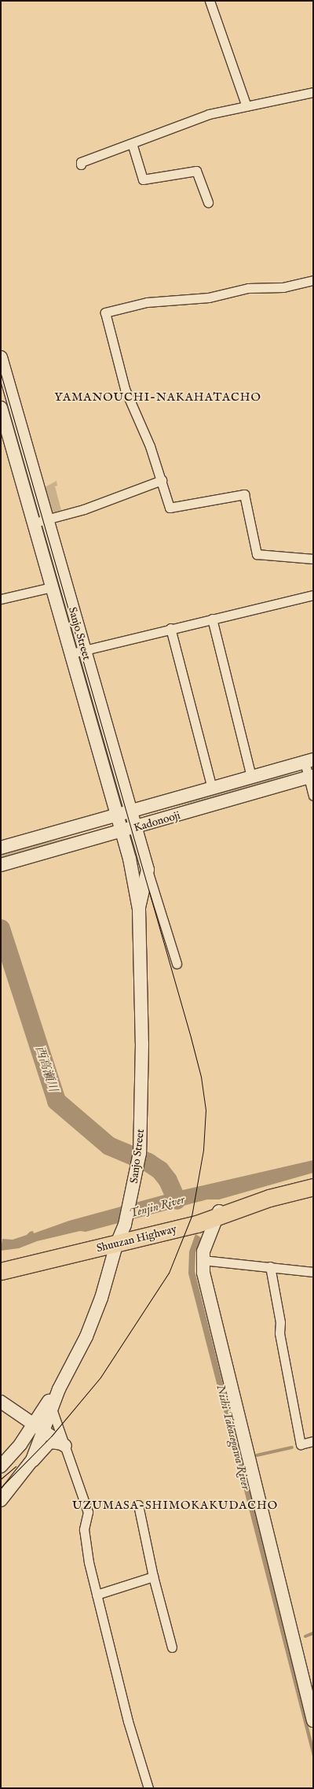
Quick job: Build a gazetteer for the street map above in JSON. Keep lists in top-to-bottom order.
{
  "streets": {
    "highway": ["Shuuzan Highway"],
    "main road": ["Sanjo Street", "Kadonooji"]
  },
  "crossings": [
    ["Sanjo Street", "Kadonooji"],
    ["Sanjo Street", "Shuuzan Highway"]
  ],
  "districts": ["YAMANOUCHI-NAKAHATACHO", "UZUMASA-SHIMOKAKUDACHO"],
  "water": ["西高瀬川", "Tenjin River", "Nishi Takasegawa River"]
}
